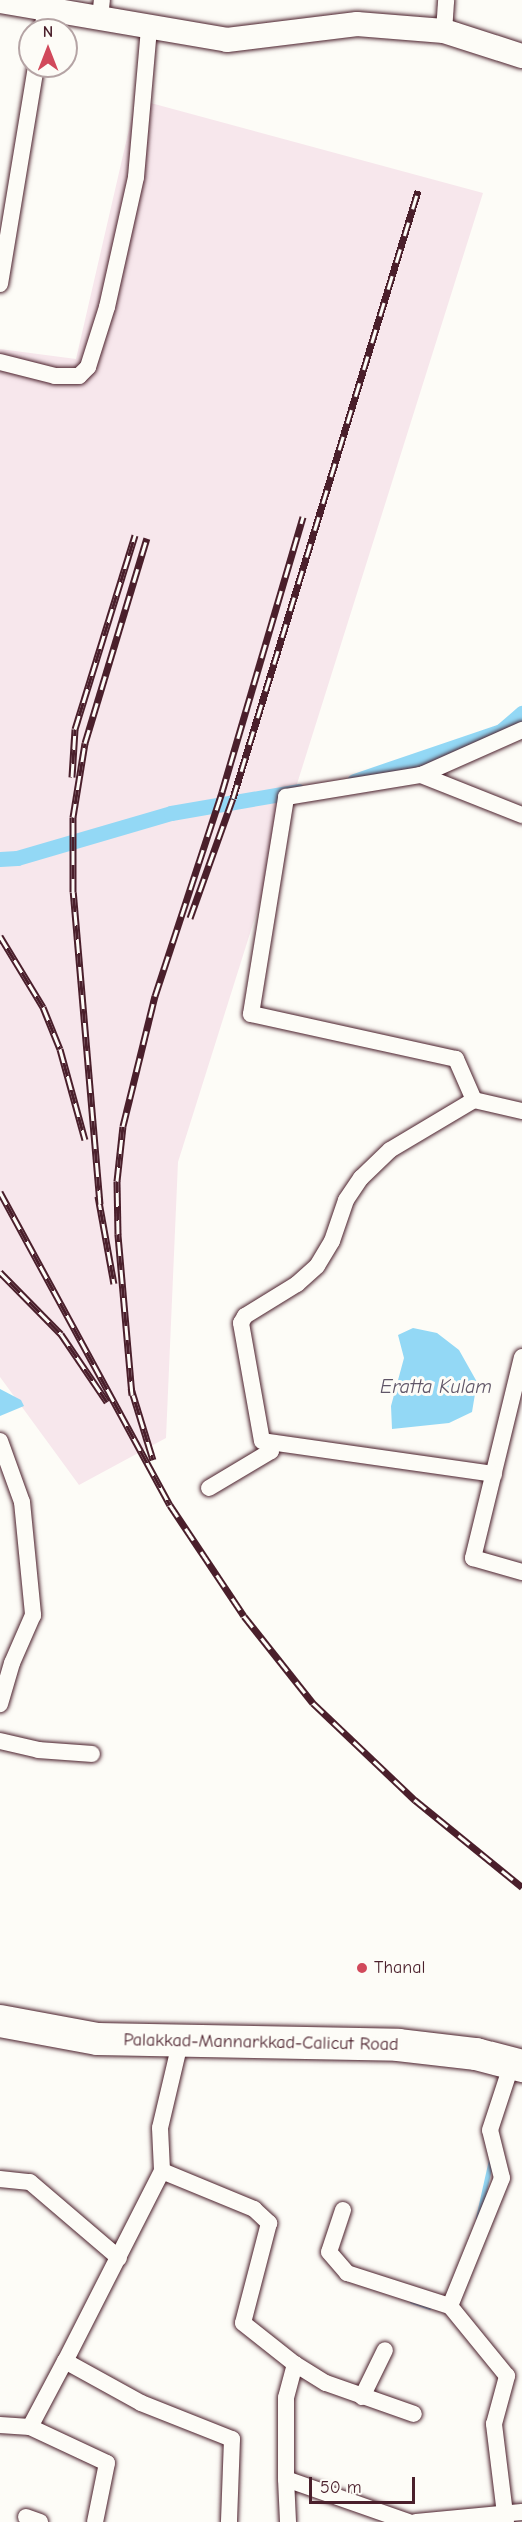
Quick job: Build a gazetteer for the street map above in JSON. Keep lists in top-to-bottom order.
{
  "streets": {
    "highway": ["Palakkad-Mannarkkad-Calicut Road"]
  },
  "water": ["Eratta Kulam"],
  "places": ["Thanal"],
  "scale_bar": "50 m",
  "north": "top"
}
